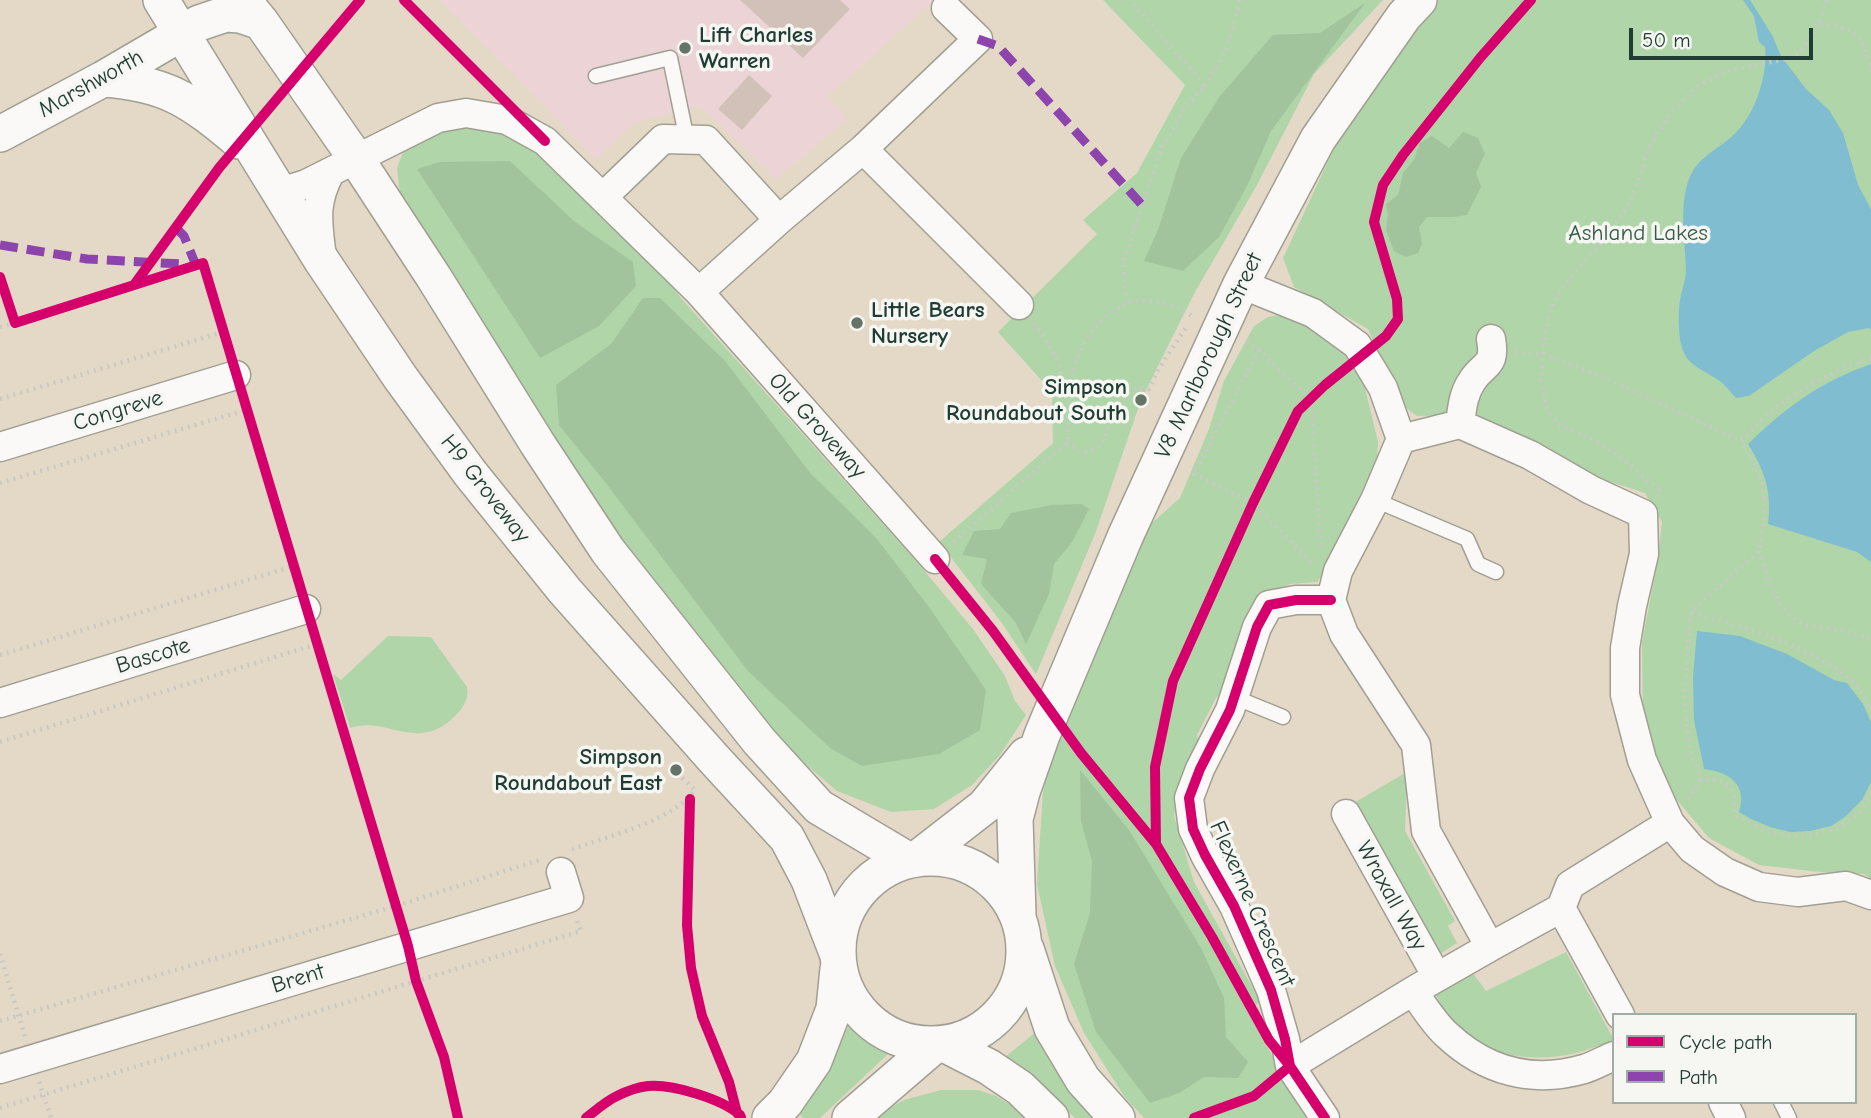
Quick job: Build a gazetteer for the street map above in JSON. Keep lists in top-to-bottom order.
{
  "streets": {
    "street": [
      "Marshworth",
      "V8 Marlborough Street",
      "Congreve",
      "Old Groveway",
      "H9 Groveway",
      "Bascote",
      "Wraxall Way",
      "Flexerne Crescent",
      "Brent"
    ]
  },
  "crossings": [
    ["V8 Marlborough Street", "H9 Groveway"],
    ["Old Groveway", "H9 Groveway"],
    ["Wraxall Way", "Flexerne Crescent"]
  ],
  "parks": ["Ashland Lakes"],
  "places": [
    "Lift Charles Warren",
    "Little Bears Nursery",
    "Simpson Roundabout South",
    "Simpson Roundabout East"
  ],
  "legend": ["Cycle path", "Path"],
  "scale_bar": "50 m"
}
